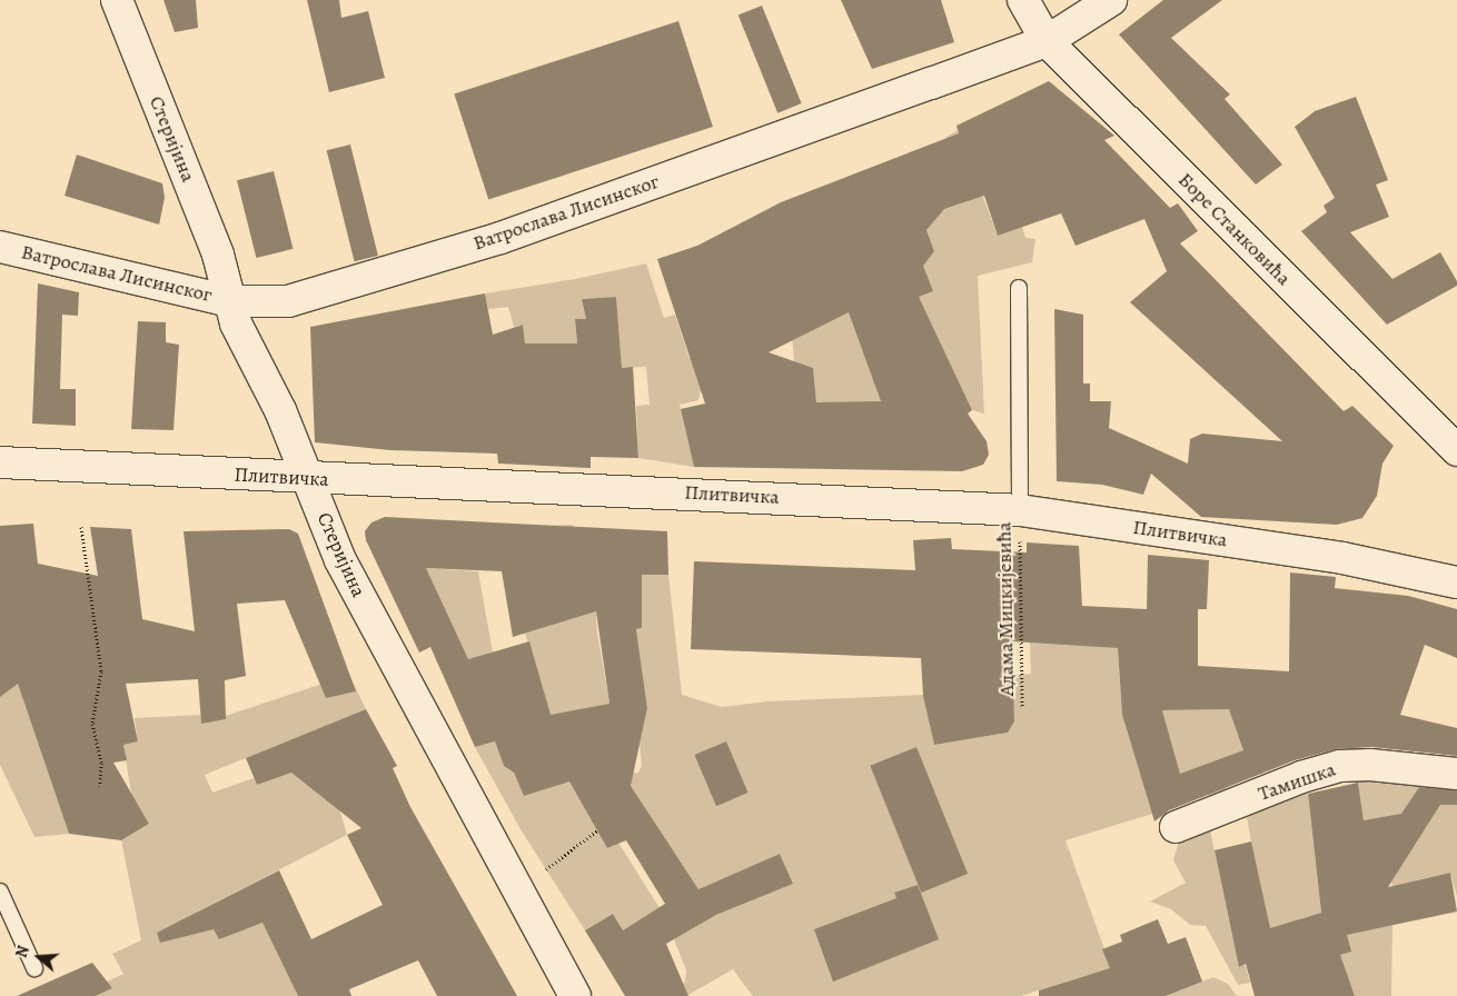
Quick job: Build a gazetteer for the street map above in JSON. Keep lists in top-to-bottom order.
{
  "streets": {
    "street": [
      "Стеријина",
      "Ватрослава Лисинског",
      "Боре Станковића",
      "Плитвичка",
      "Тамишка"
    ],
    "path": ["Адама Мицкијевића"]
  },
  "crossings": [
    ["Стеријина", "Ватрослава Лисинског"],
    ["Стеријина", "Плитвичка"],
    ["Ватрослава Лисинског", "Боре Станковића"],
    ["Плитвичка", "Адама Мицкијевића"]
  ],
  "north": "left"
}
